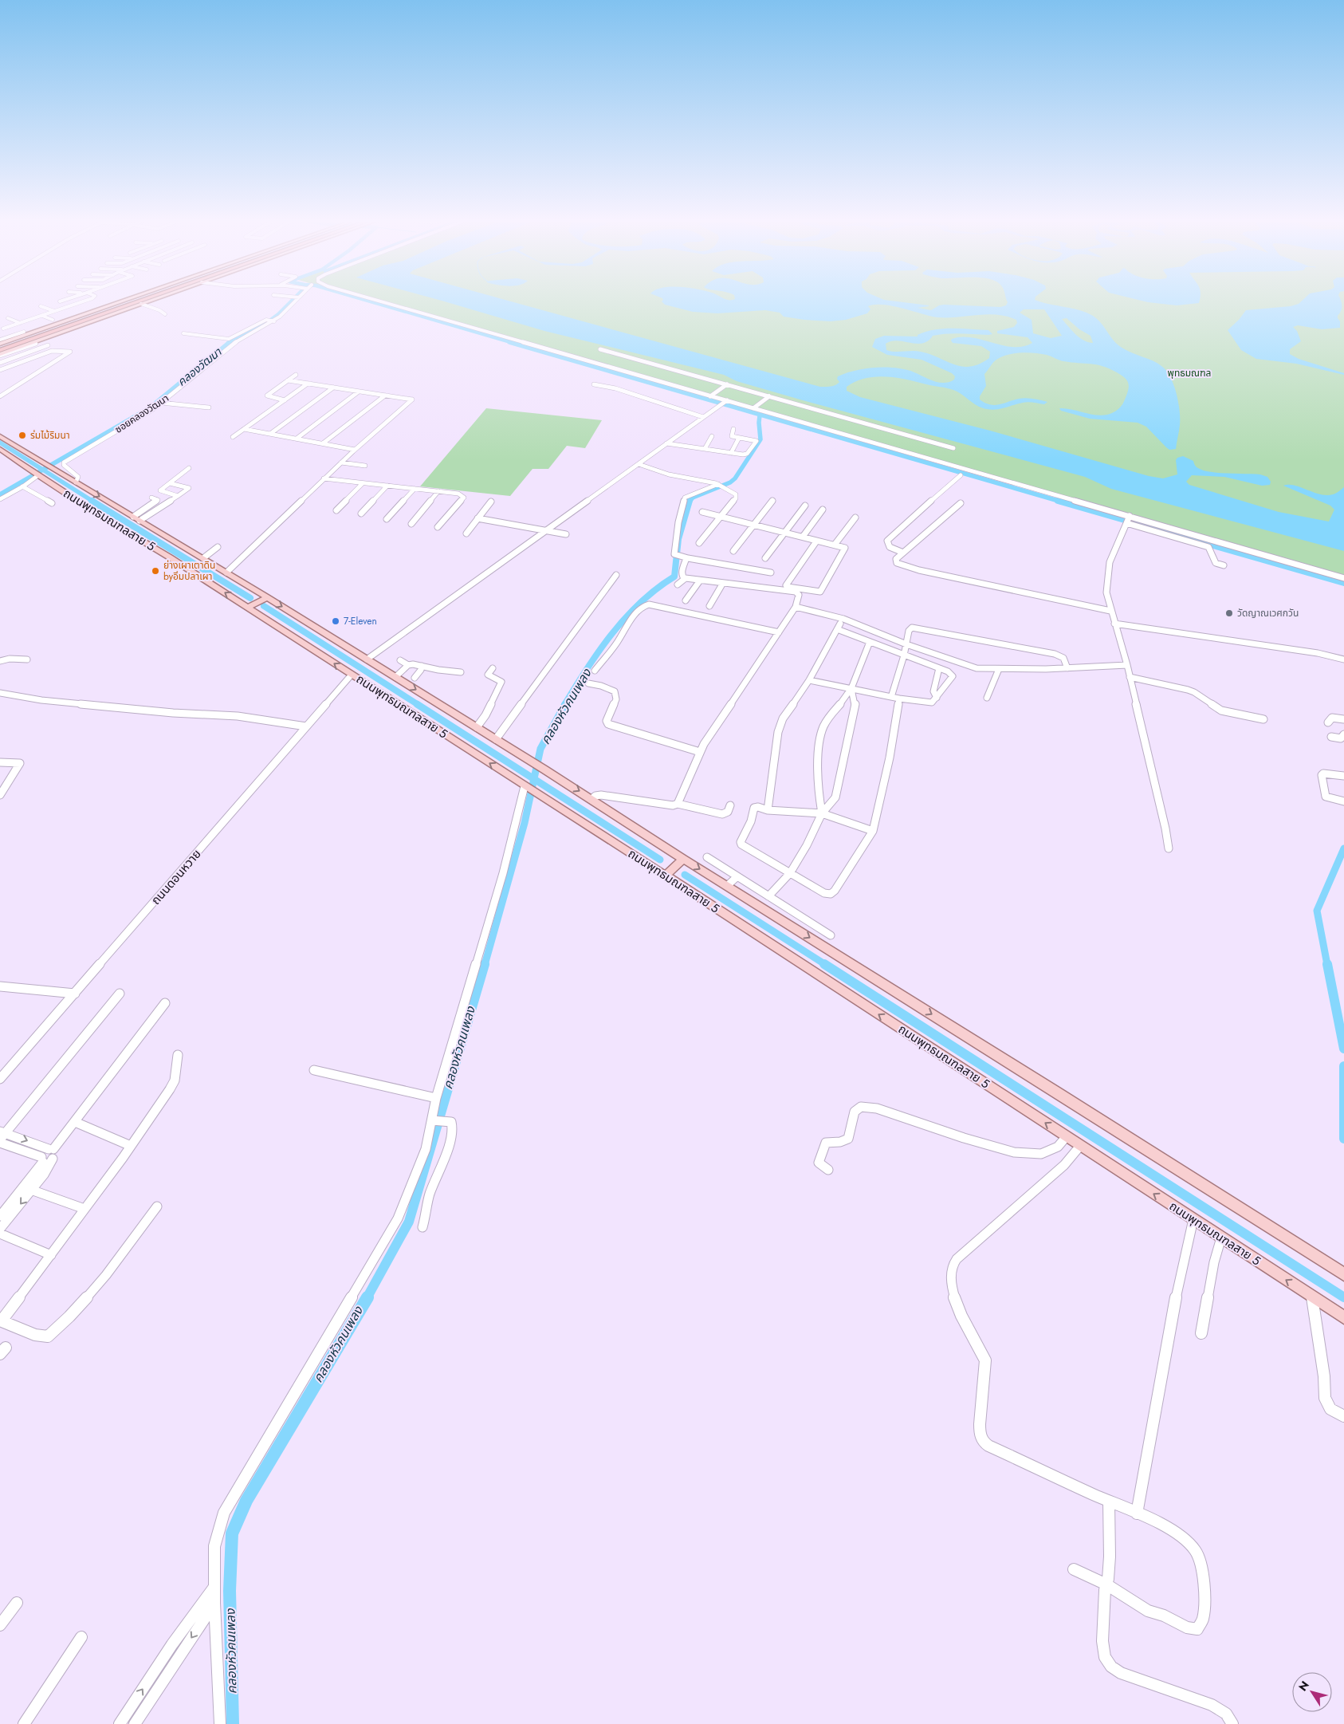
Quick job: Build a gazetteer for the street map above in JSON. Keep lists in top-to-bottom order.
{
  "streets": {
    "main road": ["ถนนพุทธมณฑลสาย 5"],
    "street": ["ซอยคลองวัฒนา", "ถนนดอนหวาย"]
  },
  "crossings": [
    ["ซอยคลองวัฒนา", "ถนนพุทธมณฑลสาย 5"],
    ["ถนนพุทธมณฑลสาย 5", "ถนนดอนหวาย"]
  ],
  "water": ["คลองวัฒนา", "คลองหัวคนเพลง"],
  "parks": ["พุทธมณฑล"],
  "places": [
    "ร่มไม้ริมนา",
    "ย่างเผาเตาดิน byอิ่มปลาเผา",
    "วัดญาณเวศกวัน",
    "7-Eleven"
  ],
  "north": "top left"
}
